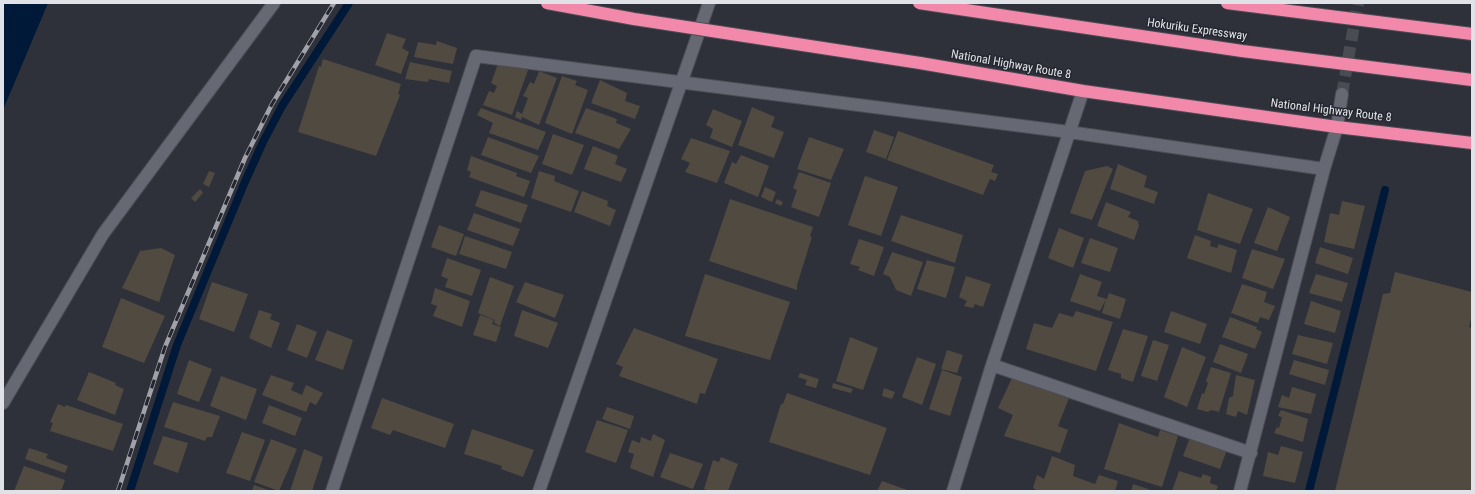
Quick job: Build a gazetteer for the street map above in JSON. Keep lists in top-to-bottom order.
{
  "streets": {
    "highway": ["Hokuriku Expressway", "National Highway Route 8"]
  }
}
